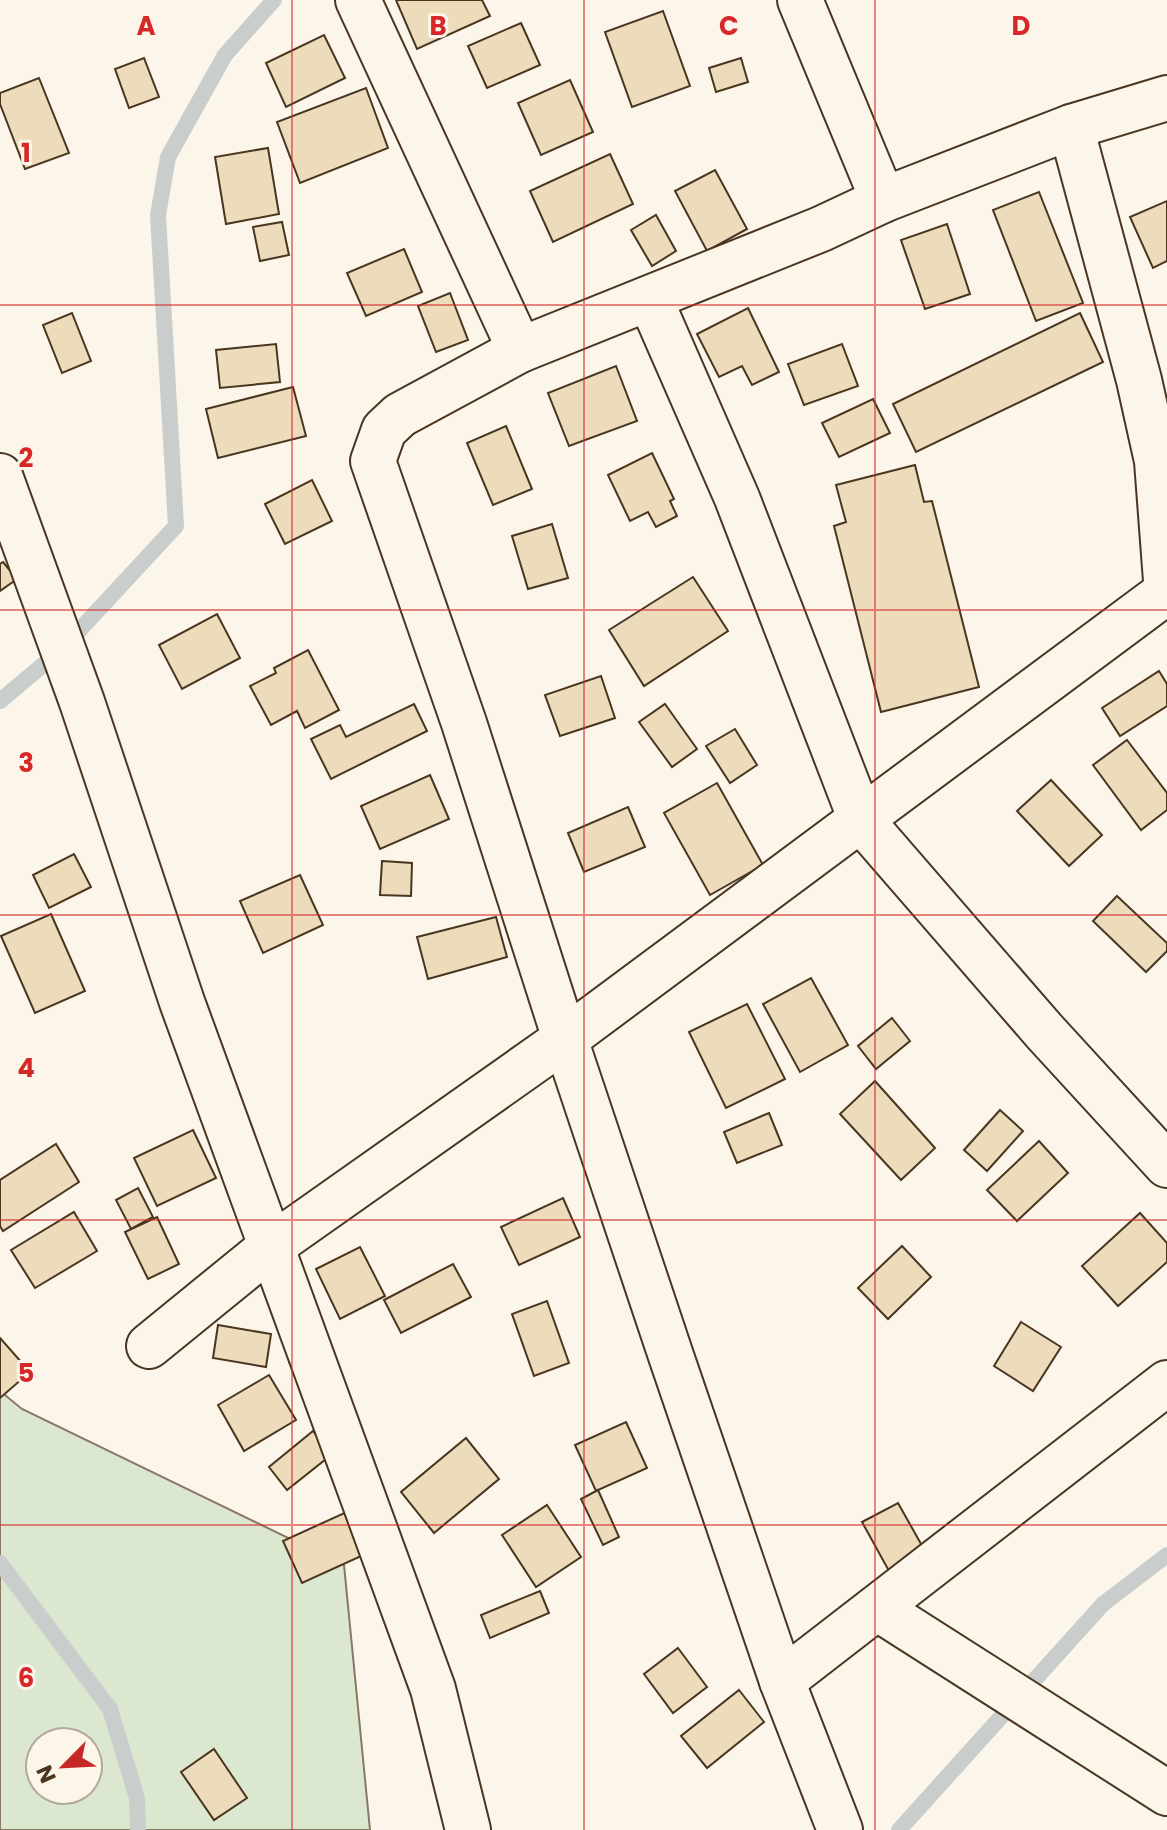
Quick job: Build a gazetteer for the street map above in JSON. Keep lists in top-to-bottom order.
{
  "north": "bottom left",
  "grid": {
    "columns": [
      "A",
      "B",
      "C",
      "D"
    ],
    "rows": [
      "1",
      "2",
      "3",
      "4",
      "5",
      "6"
    ]
  }
}
